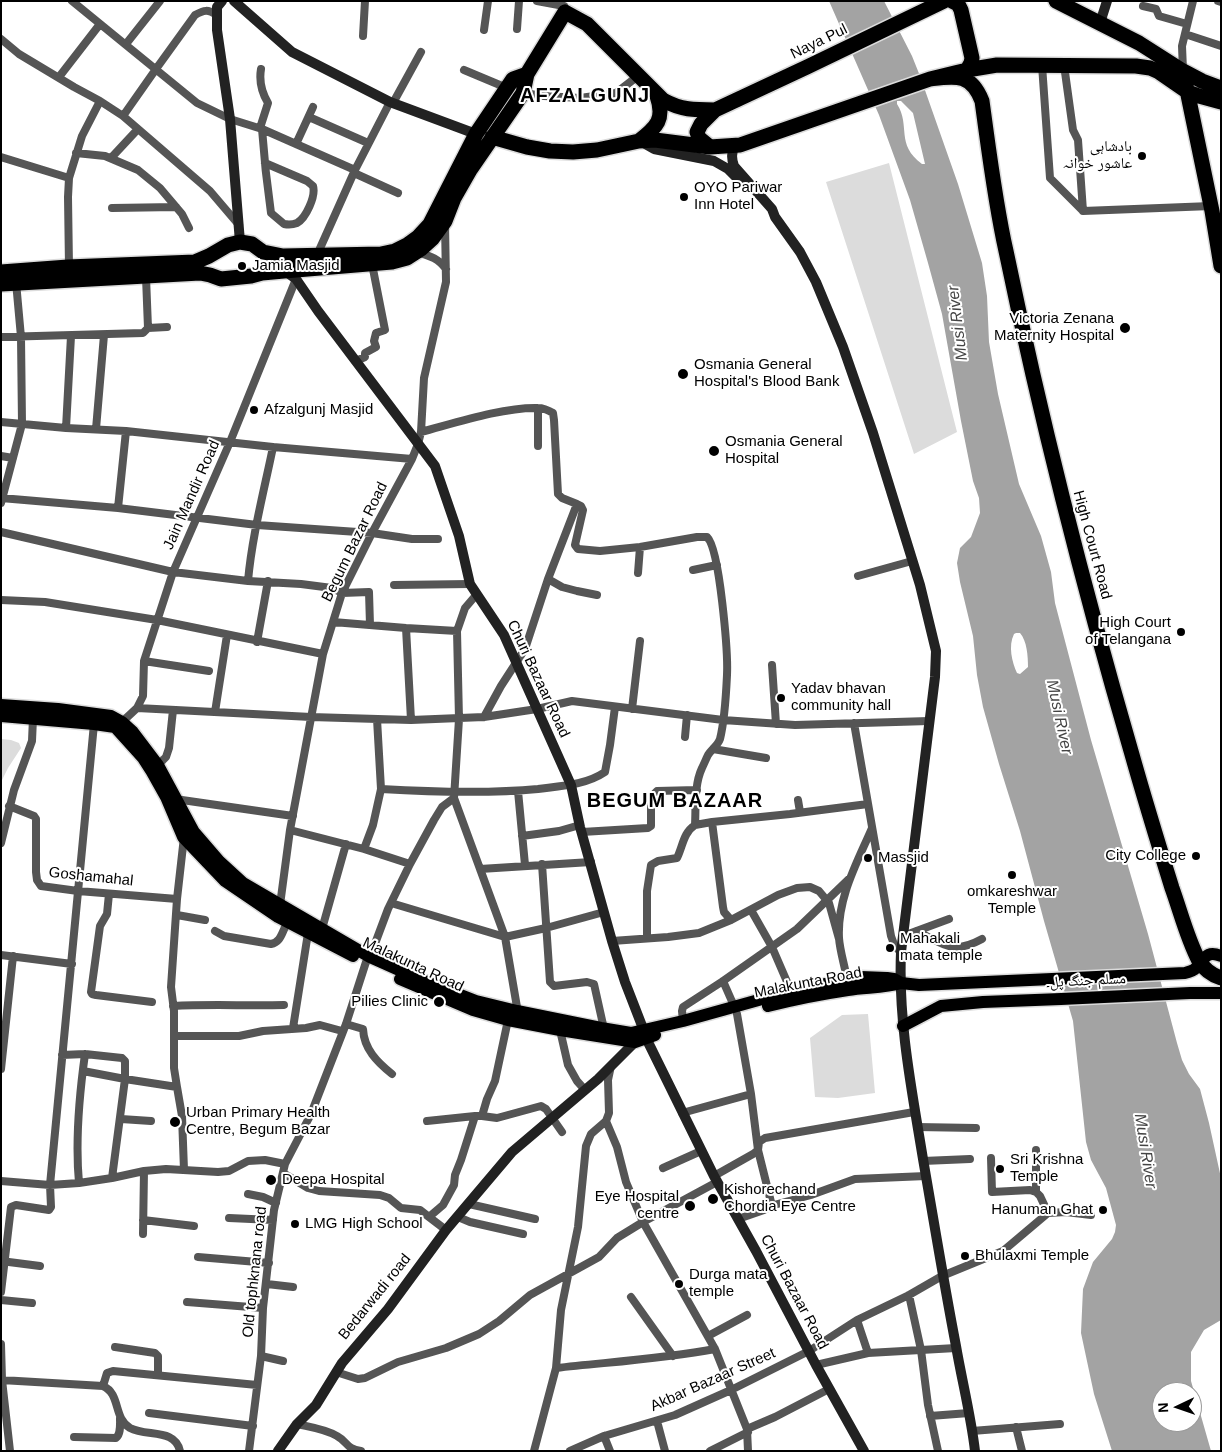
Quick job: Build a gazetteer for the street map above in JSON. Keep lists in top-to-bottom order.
{
  "streets": {
    "highway": ["Naya Pul", "High Court Road"],
    "main road": ["Malakunta Road", "مسلم جنگ پل۔"],
    "street": [
      "Jain Mandir Road",
      "Begum Bazar Road",
      "Churi Bazaar Road",
      "Goshamahal",
      "Old tophknana road",
      "Bedarwadi road",
      "Akbar Bazaar Street"
    ]
  },
  "crossings": [
    ["Jain Mandir Road", "Churi Bazaar Road"],
    ["Begum Bazar Road", "Churi Bazaar Road"],
    ["Begum Bazar Road", "Malakunta Road"],
    ["High Court Road", "مسلم جنگ پل۔"],
    ["Churi Bazaar Road", "Malakunta Road"],
    ["Churi Bazaar Road", "Bedarwadi road"],
    ["Churi Bazaar Road", "Akbar Bazaar Street"],
    ["Malakunta Road", "مسلم جنگ پل۔"],
    ["Malakunta Road", "Old tophknana road"],
    ["Malakunta Road", "Bedarwadi road"]
  ],
  "districts": ["AFZALGUNJ", "BEGUM BAZAAR"],
  "water": ["Musi River"],
  "places": [
    "بادشاہی عاشور خوانہ",
    "OYO Pariwar Inn Hotel",
    "Jamia Masjid",
    "Victoria Zenana Maternity Hospital",
    "Osmania General Hospital's Blood Bank",
    "Afzalgunj Masjid",
    "Osmania General Hospital",
    "High Court of Telangana",
    "Yadav bhavan community hall",
    "City College",
    "Massjid",
    "omkareshwar Temple",
    "Mahakali mata temple",
    "Pilies Clinic",
    "Urban Primary Health Centre, Begum Bazar",
    "Sri Krishna Temple",
    "Deepa Hospital",
    "Kishorechand Chordia Eye Centre",
    "Eye Hospital centre",
    "Hanuman Ghat",
    "LMG High School",
    "Bhulaxmi Temple",
    "Durga mata temple"
  ],
  "north": "left"
}
